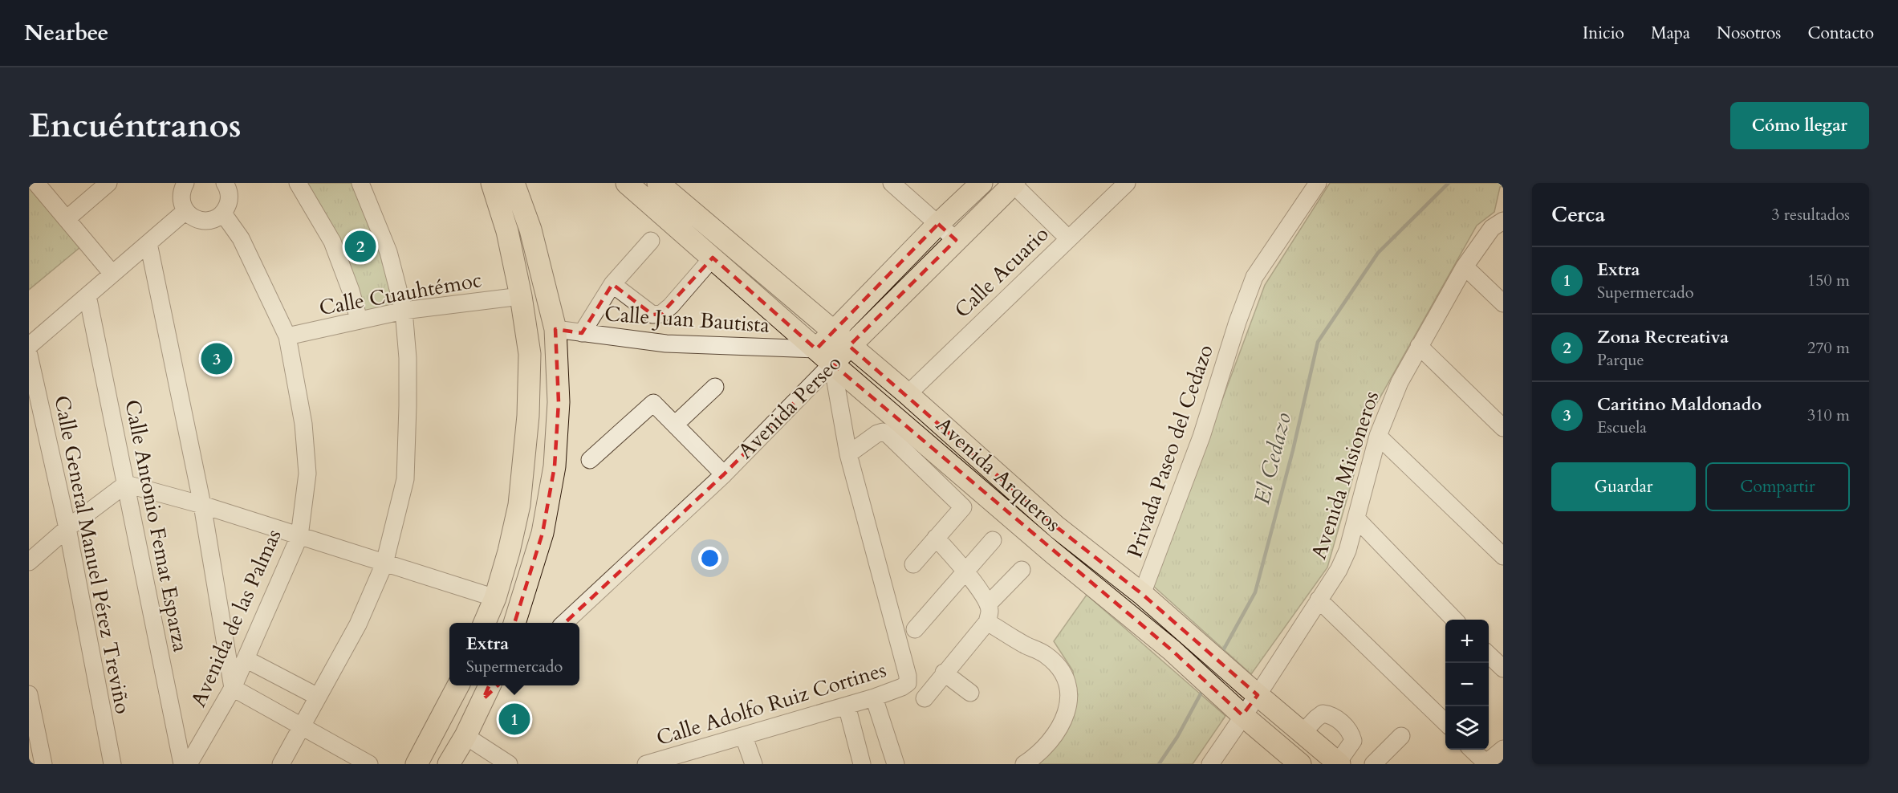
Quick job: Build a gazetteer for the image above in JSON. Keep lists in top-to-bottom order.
{
  "streets": {
    "main road": ["Avenida Perseo", "Avenida Arqueros"],
    "street": [
      "Calle Acuario",
      "Calle Cuauhtémoc",
      "Calle Juan Bautista",
      "Privada Paseo del Cedazo",
      "Avenida Misioneros",
      "Calle Antonio Femat Esparza",
      "Calle General Manuel Pérez Treviño",
      "Avenida de las Palmas",
      "Calle Adolfo Ruiz Cortines"
    ]
  },
  "crossings": [
    ["Calle Acuario", "Avenida Arqueros"],
    ["Calle Cuauhtémoc", "Avenida de las Palmas"],
    ["Calle Juan Bautista", "Avenida Perseo"],
    ["Calle Juan Bautista", "Avenida Arqueros"],
    ["Avenida Perseo", "Avenida Arqueros"],
    ["Privada Paseo del Cedazo", "Avenida Arqueros"],
    ["Avenida Arqueros", "Avenida Misioneros"]
  ],
  "water": ["El Cedazo"],
  "page": {
    "header": "Nearbee",
    "nav": [
      "Inicio",
      "Mapa",
      "Nosotros",
      "Contacto"
    ],
    "buttons": [
      "Cómo llegar",
      ["Guardar", "Compartir"]
    ],
    "title": "Encuéntranos",
    "heading": ["Cerca", "3 resultados"],
    "pins": ["2", "3", "1"],
    "list": [
      {
        "mark": "1",
        "name": "Extra",
        "note": "Supermercado",
        "value": "150 m"
      },
      {
        "mark": "2",
        "name": "Zona Recreativa",
        "note": "Parque",
        "value": "270 m"
      },
      {
        "mark": "3",
        "name": "Caritino Maldonado",
        "note": "Escuela",
        "value": "310 m"
      }
    ],
    "map_buttons": ["+", "−"],
    "popup": ["Extra", "Supermercado"]
  }
}
